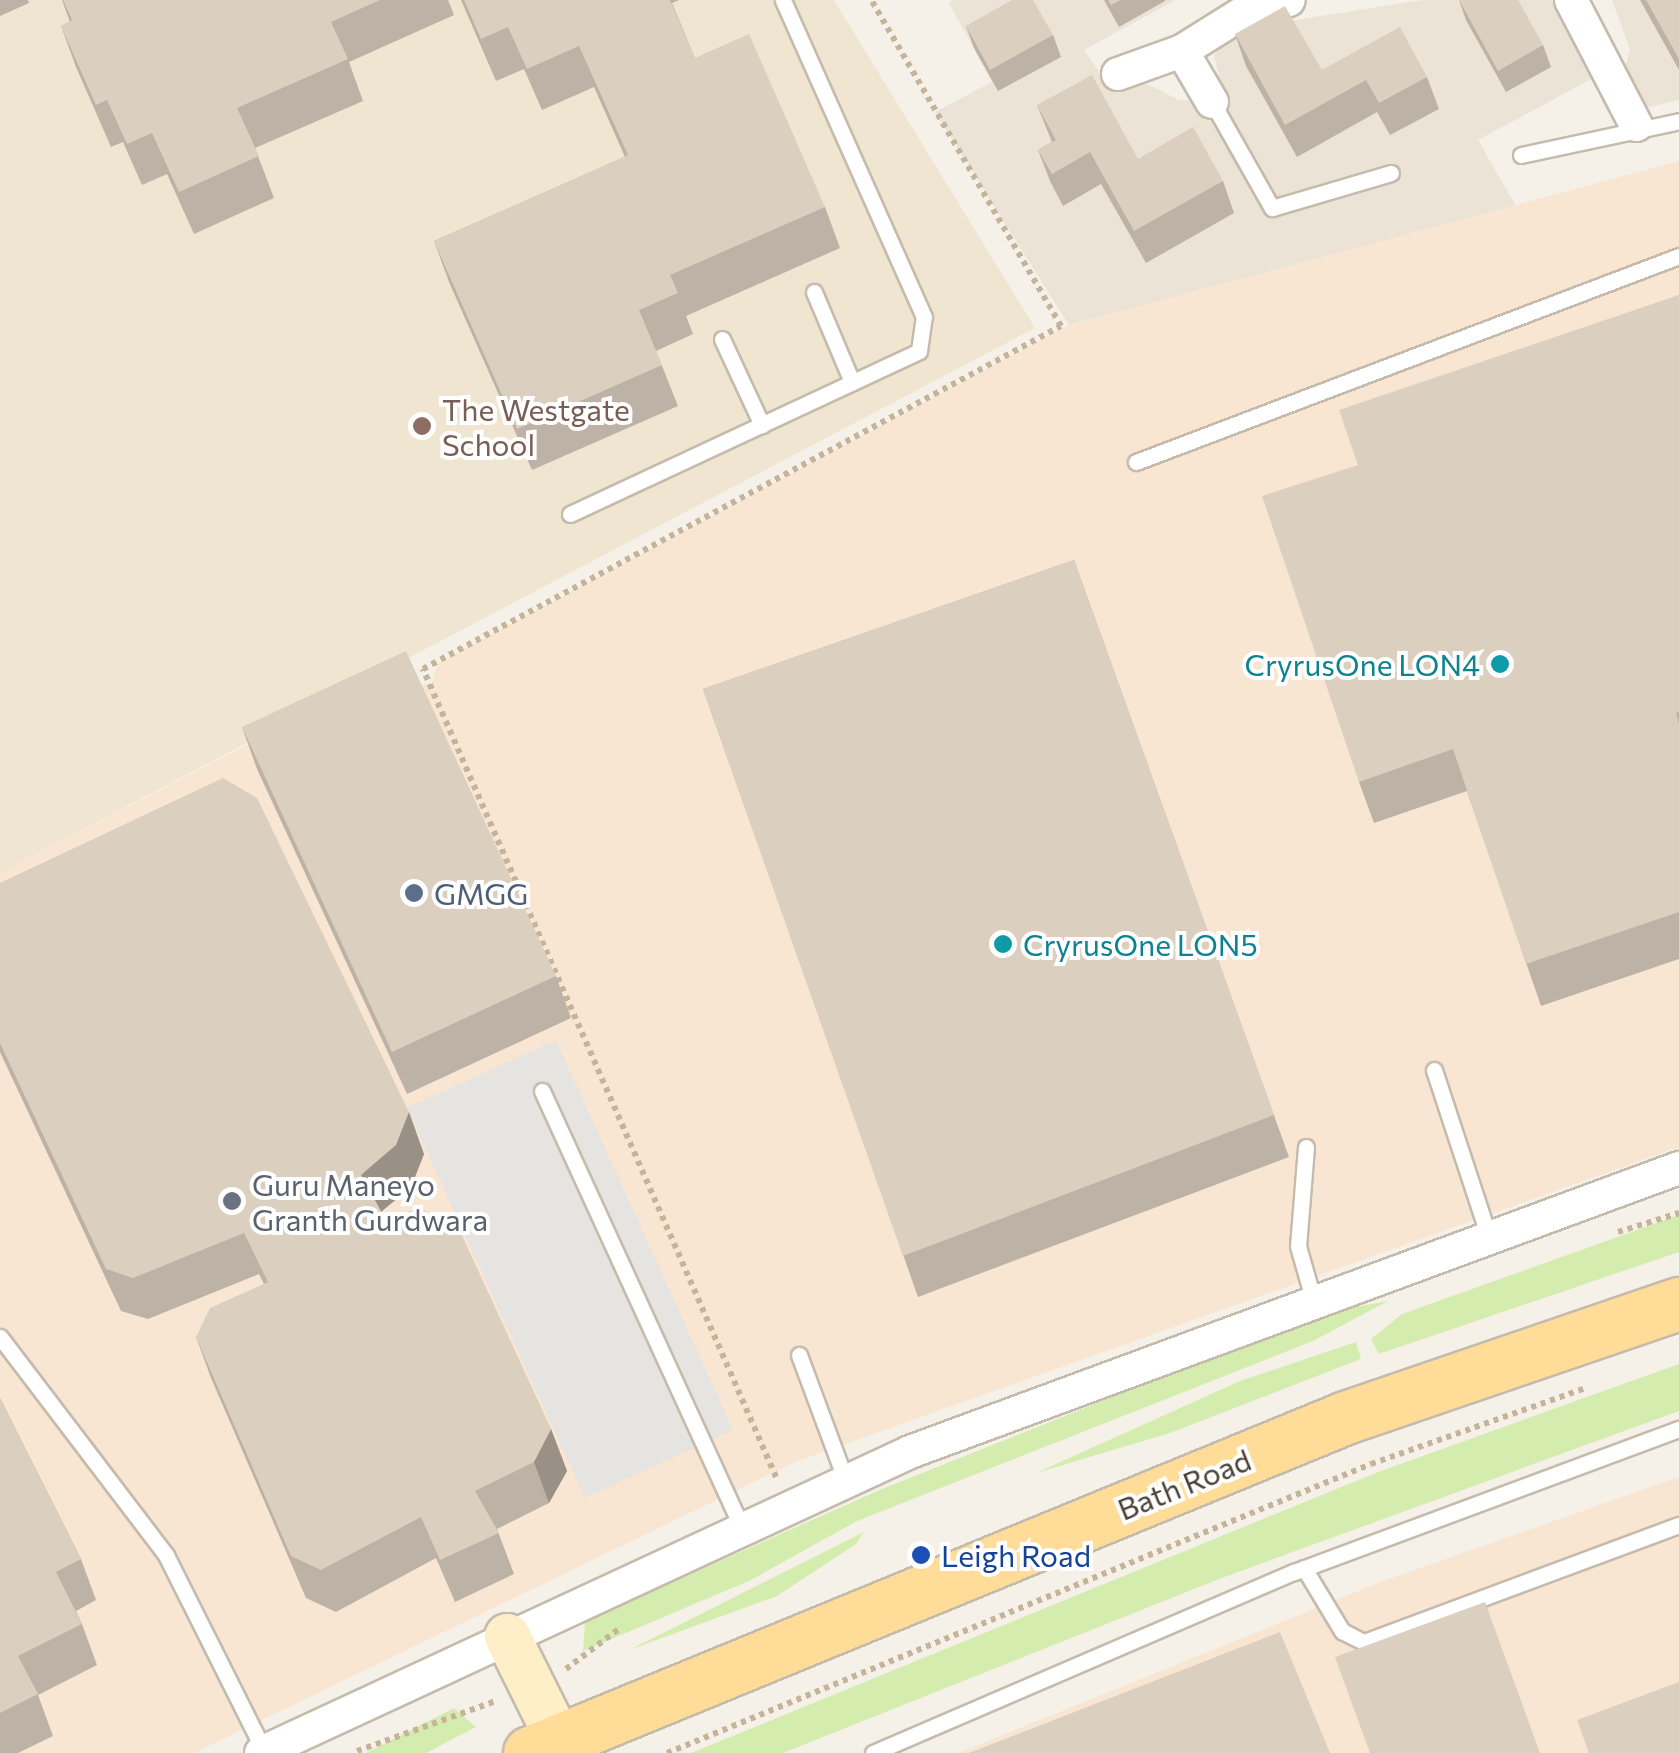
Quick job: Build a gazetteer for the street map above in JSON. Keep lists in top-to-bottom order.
{
  "streets": {
    "main road": ["Bath Road"]
  },
  "places": [
    "The Westgate School",
    "CryrusOne LON4",
    "GMGG",
    "CryrusOne LON5",
    "Guru Maneyo Granth Gurdwara",
    "Leigh Road"
  ]
}
